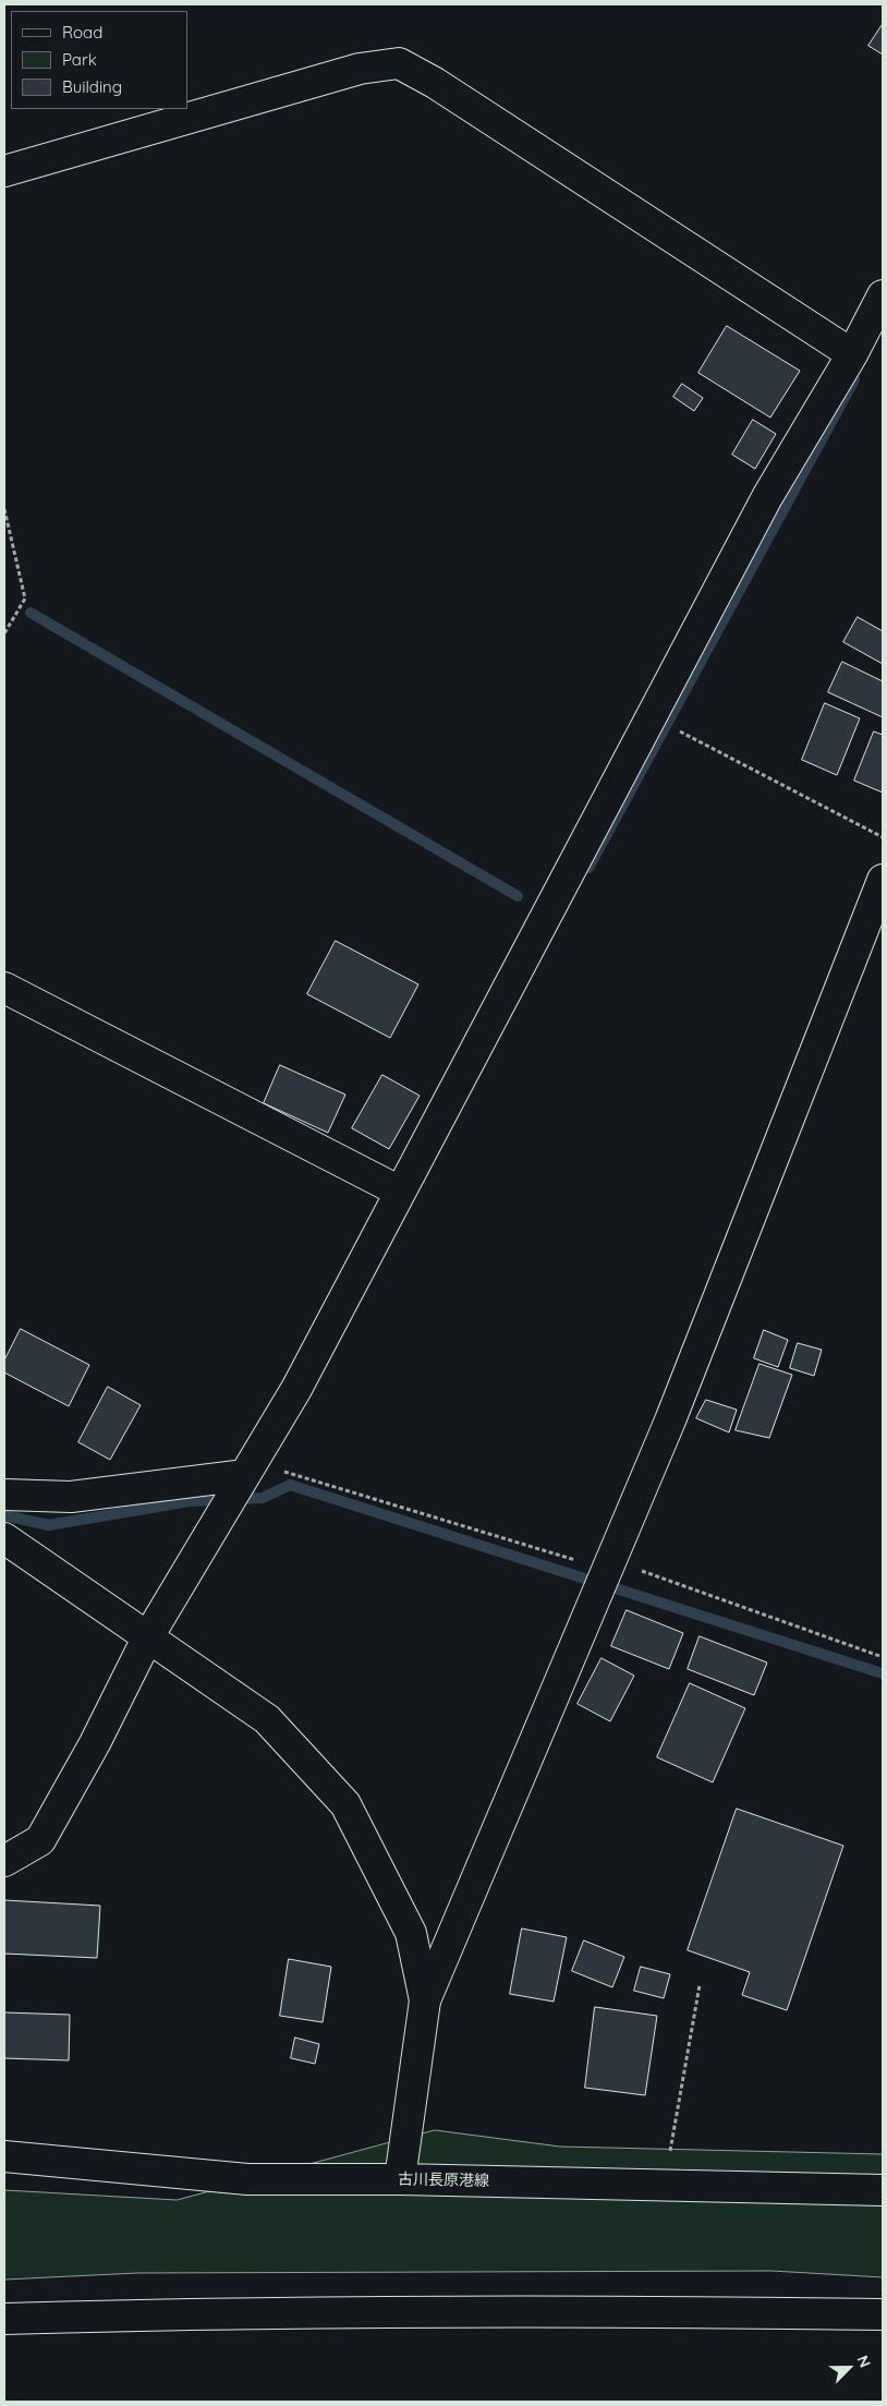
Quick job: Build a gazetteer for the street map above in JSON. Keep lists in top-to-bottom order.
{
  "streets": {
    "street": ["古川長原港線"]
  },
  "legend": ["Road", "Park", "Building"],
  "north": "top right"
}
